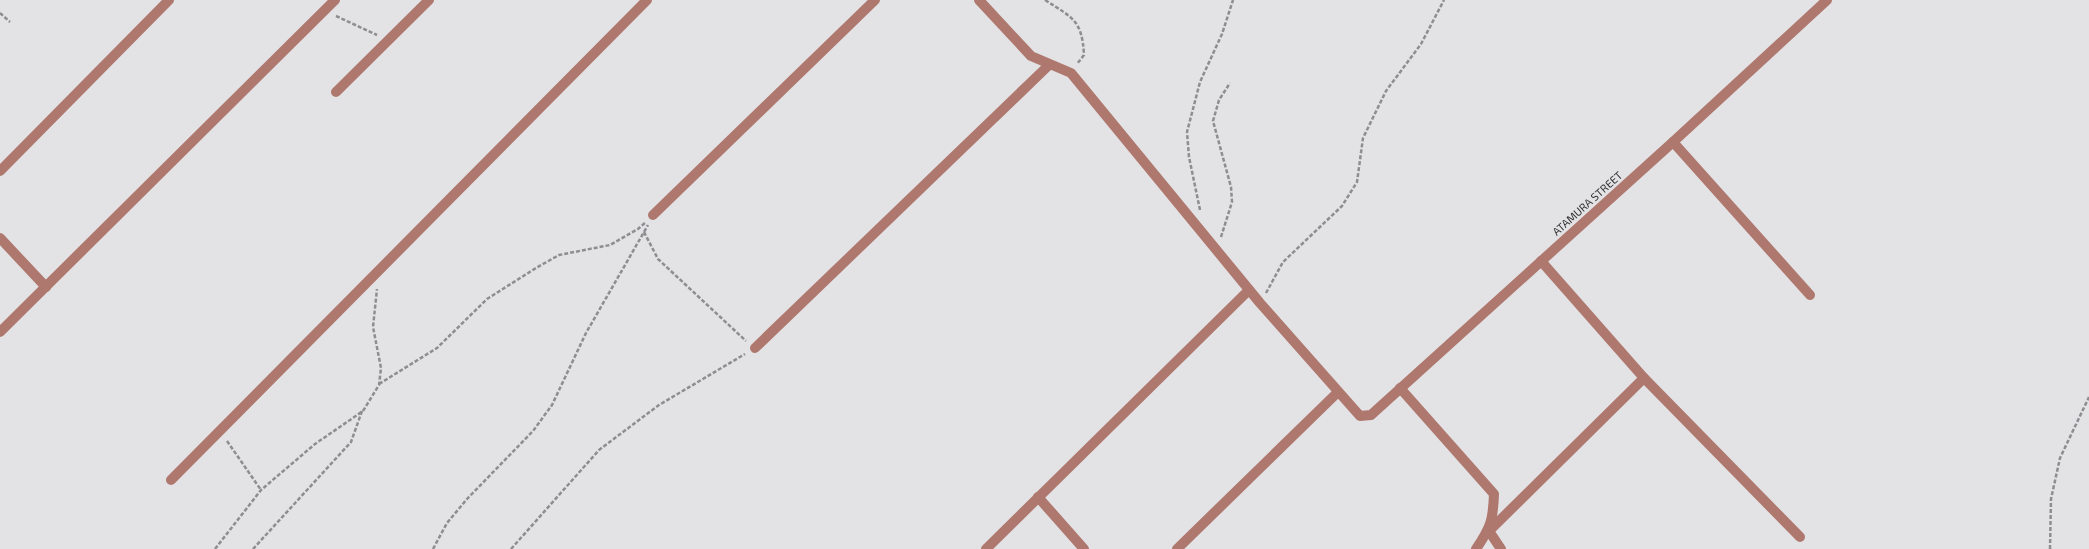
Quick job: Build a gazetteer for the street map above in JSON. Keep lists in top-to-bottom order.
{
  "streets": {
    "street": ["ATAMURA STREET"]
  }
}
